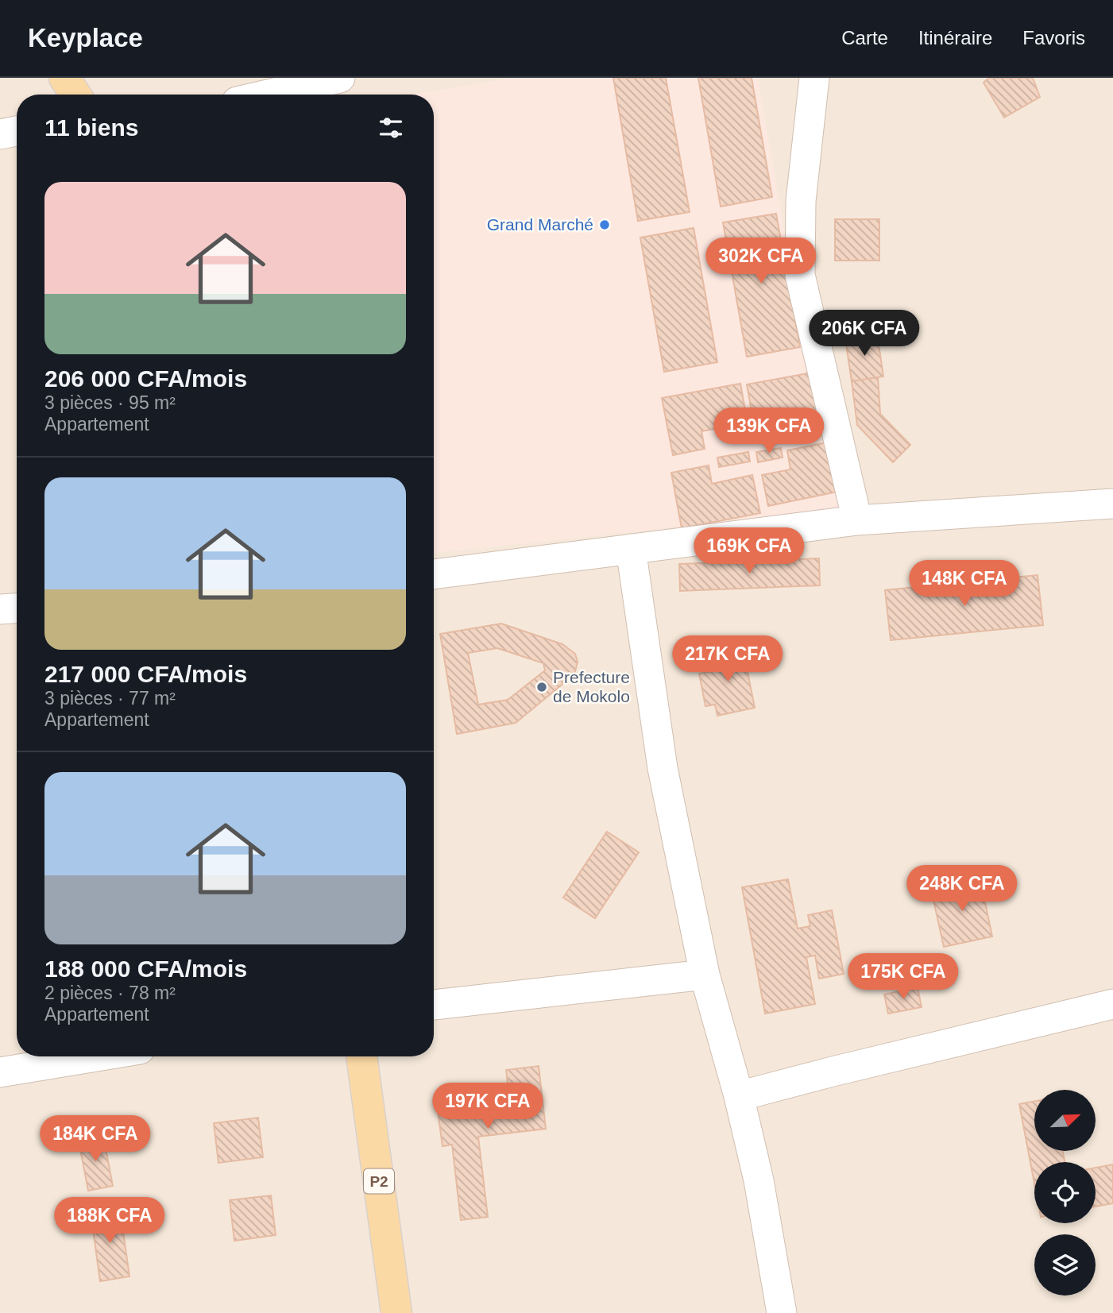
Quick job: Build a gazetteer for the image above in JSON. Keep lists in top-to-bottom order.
{
  "streets": {
    "main road": ["P2"]
  },
  "places": ["Grand Marché", "Prefecture de Mokolo"],
  "north": "top right",
  "page": {
    "header": "Keyplace",
    "nav": ["Carte", "Itinéraire", "Favoris"],
    "heading": "11 biens",
    "list": [
      {
        "name": "206 000 CFA/mois",
        "note": "3 pièces · 95 m² · Appartement"
      },
      {
        "name": "217 000 CFA/mois",
        "note": "3 pièces · 77 m² · Appartement"
      },
      {
        "name": "188 000 CFA/mois",
        "note": "2 pièces · 78 m² · Appartement"
      }
    ],
    "price": [
      "302K CFA",
      "206K CFA",
      "139K CFA",
      "169K CFA",
      "148K CFA",
      "217K CFA",
      "248K CFA",
      "175K CFA",
      "197K CFA",
      "184K CFA",
      "188K CFA"
    ]
  }
}
